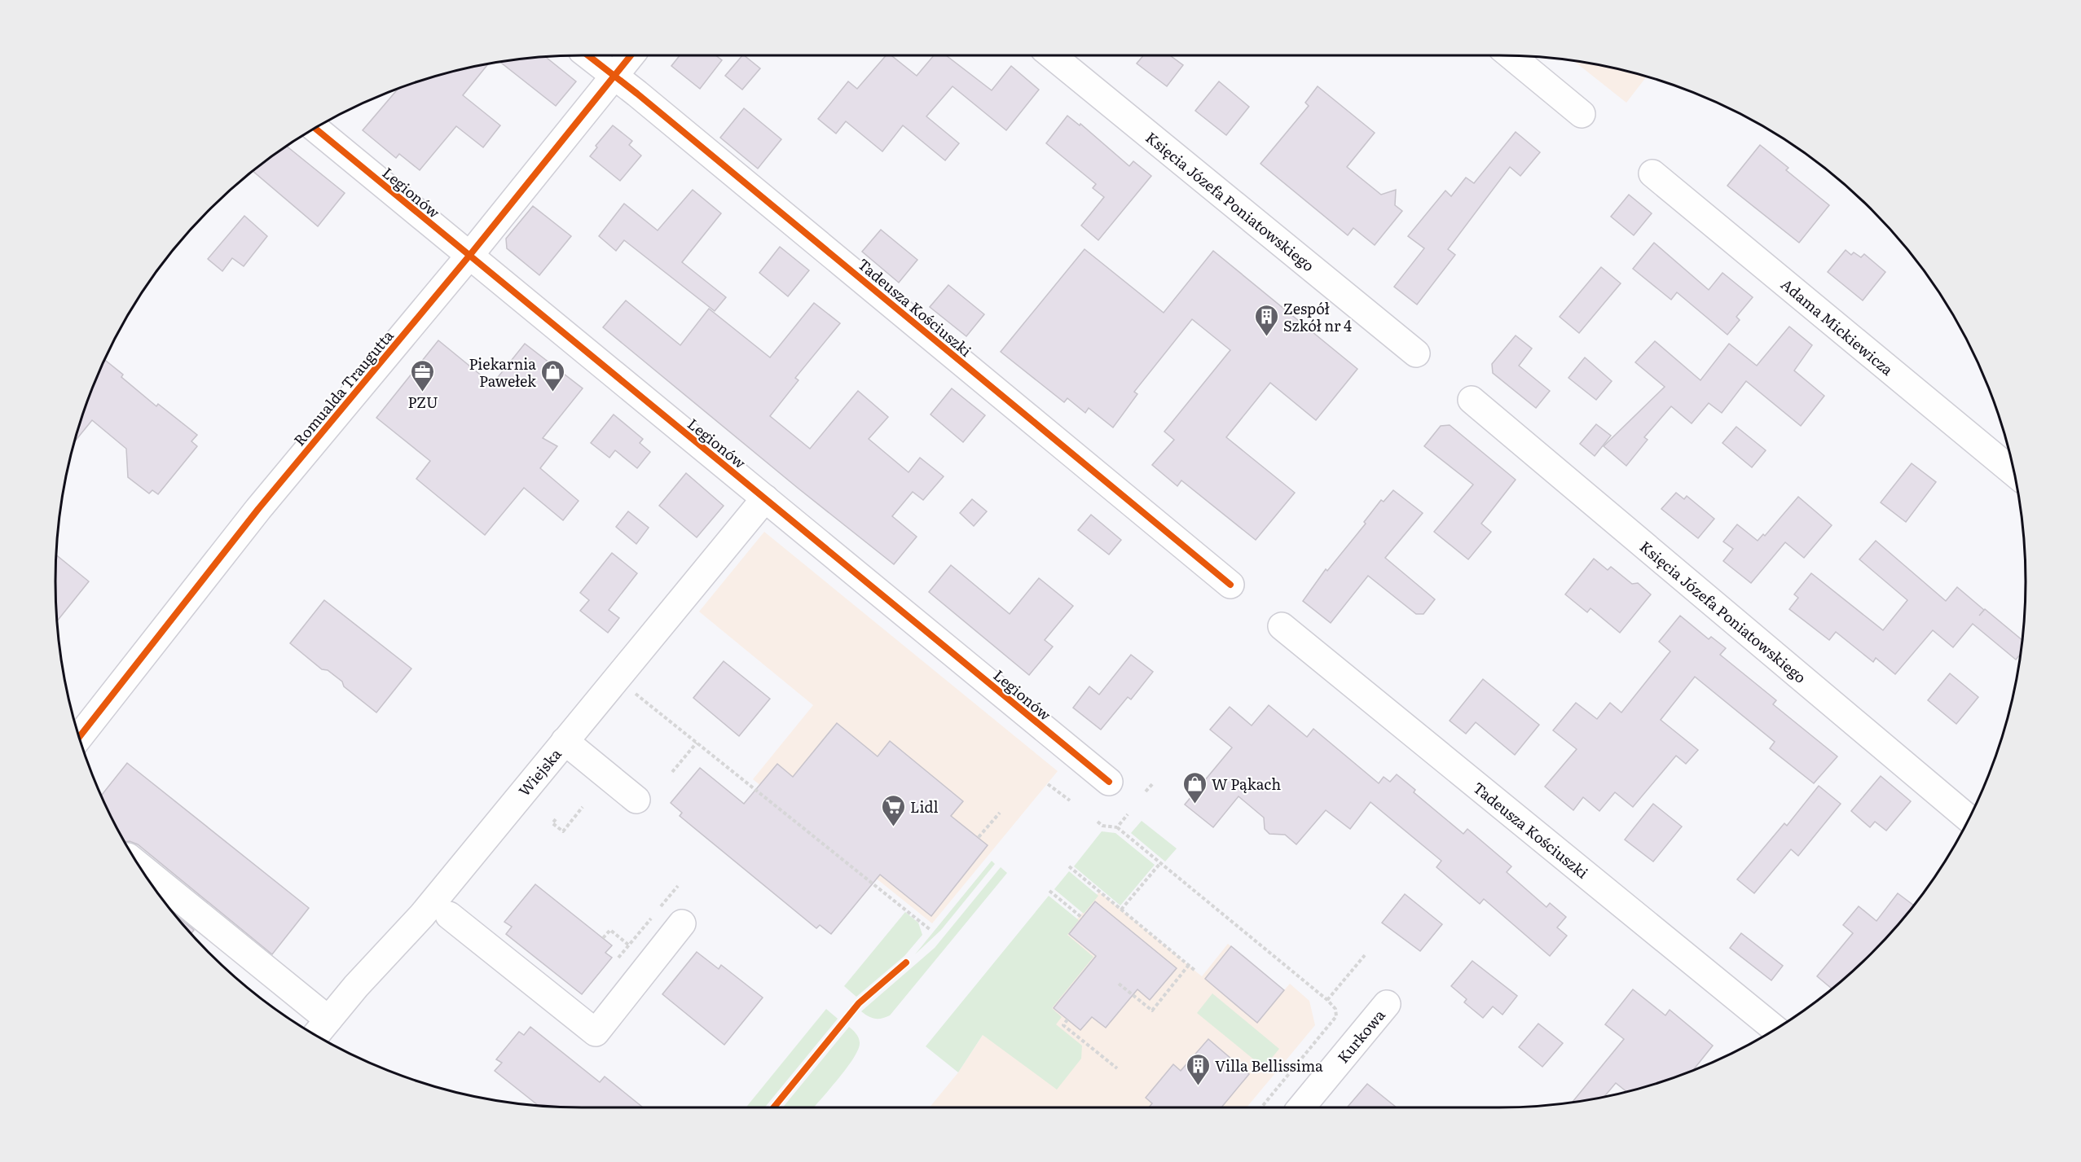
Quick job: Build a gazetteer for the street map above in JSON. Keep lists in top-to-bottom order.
{
  "streets": {
    "street": [
      "Legionów",
      "Księcia Józefa Poniatowskiego",
      "Tadeusza Kościuszki",
      "Adama Mickiewicza",
      "Romualda Traugutta",
      "Wiejska",
      "Kurkowa"
    ]
  },
  "crossings": [
    ["Legionów", "Romualda Traugutta"],
    ["Legionów", "Wiejska"],
    ["Tadeusza Kościuszki", "Romualda Traugutta"]
  ],
  "places": {
    "building": ["Zespół Szkół nr 4", "Villa Bellissima"],
    "office": ["PZU"],
    "shop": ["Piekarnia Pawełek", "W Pąkach"],
    "supermarket": ["Lidl"]
  }
}
